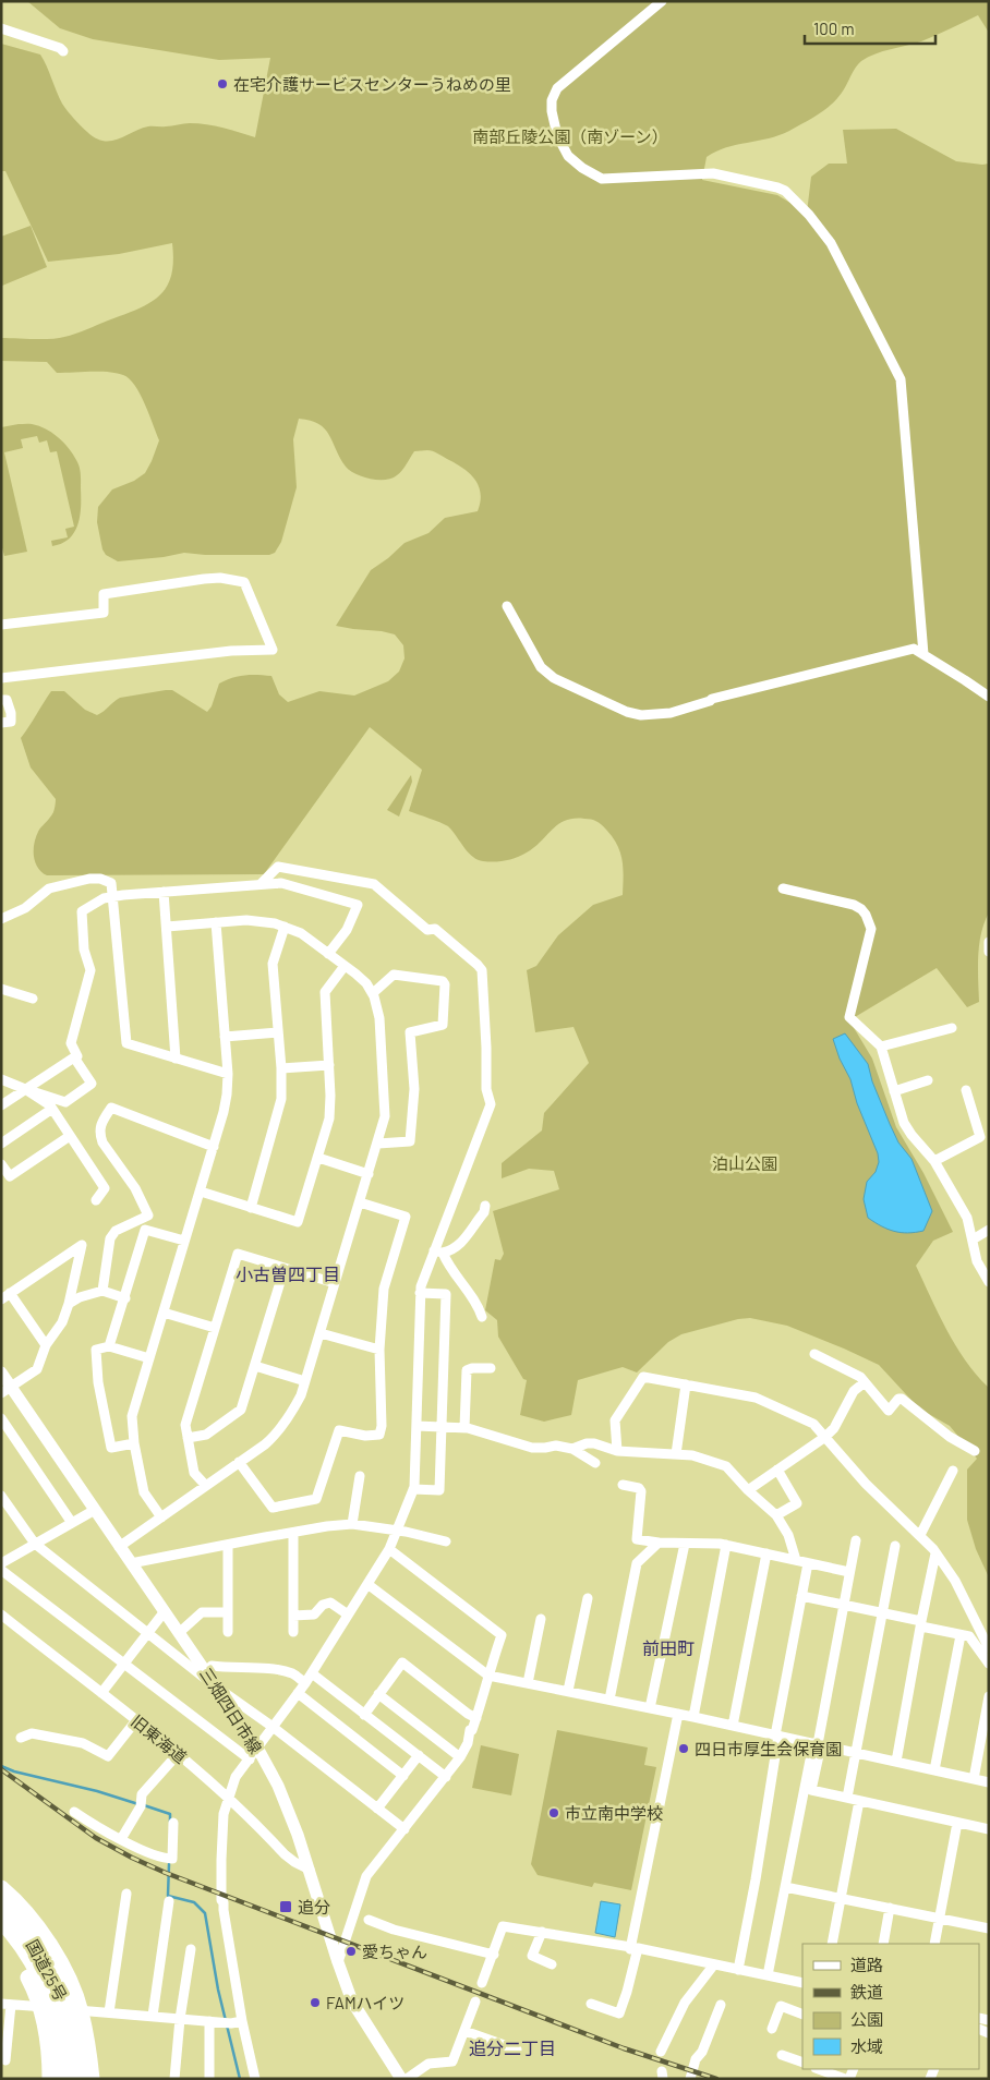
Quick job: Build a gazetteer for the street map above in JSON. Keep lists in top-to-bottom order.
{
  "streets": {
    "highway": ["国道25号"],
    "main road": ["三畑四日市線"],
    "street": ["旧東海道"]
  },
  "crossings": [
    ["三畑四日市線", "旧東海道"]
  ],
  "districts": ["小古曽四丁目", "前田町", "追分二丁目"],
  "parks": ["南部丘陵公園（南ゾーン）", "泊山公園"],
  "places": {
    "other": [
      "在宅介護サービスセンターうねめの里",
      "四日市厚生会保育園",
      "市立南中学校",
      "愛ちゃん",
      "FAMハイツ"
    ],
    "transit": ["追分"]
  },
  "legend": [
    "道路",
    "鉄道",
    "公園",
    "水域"
  ],
  "scale_bar": "100 m"
}
